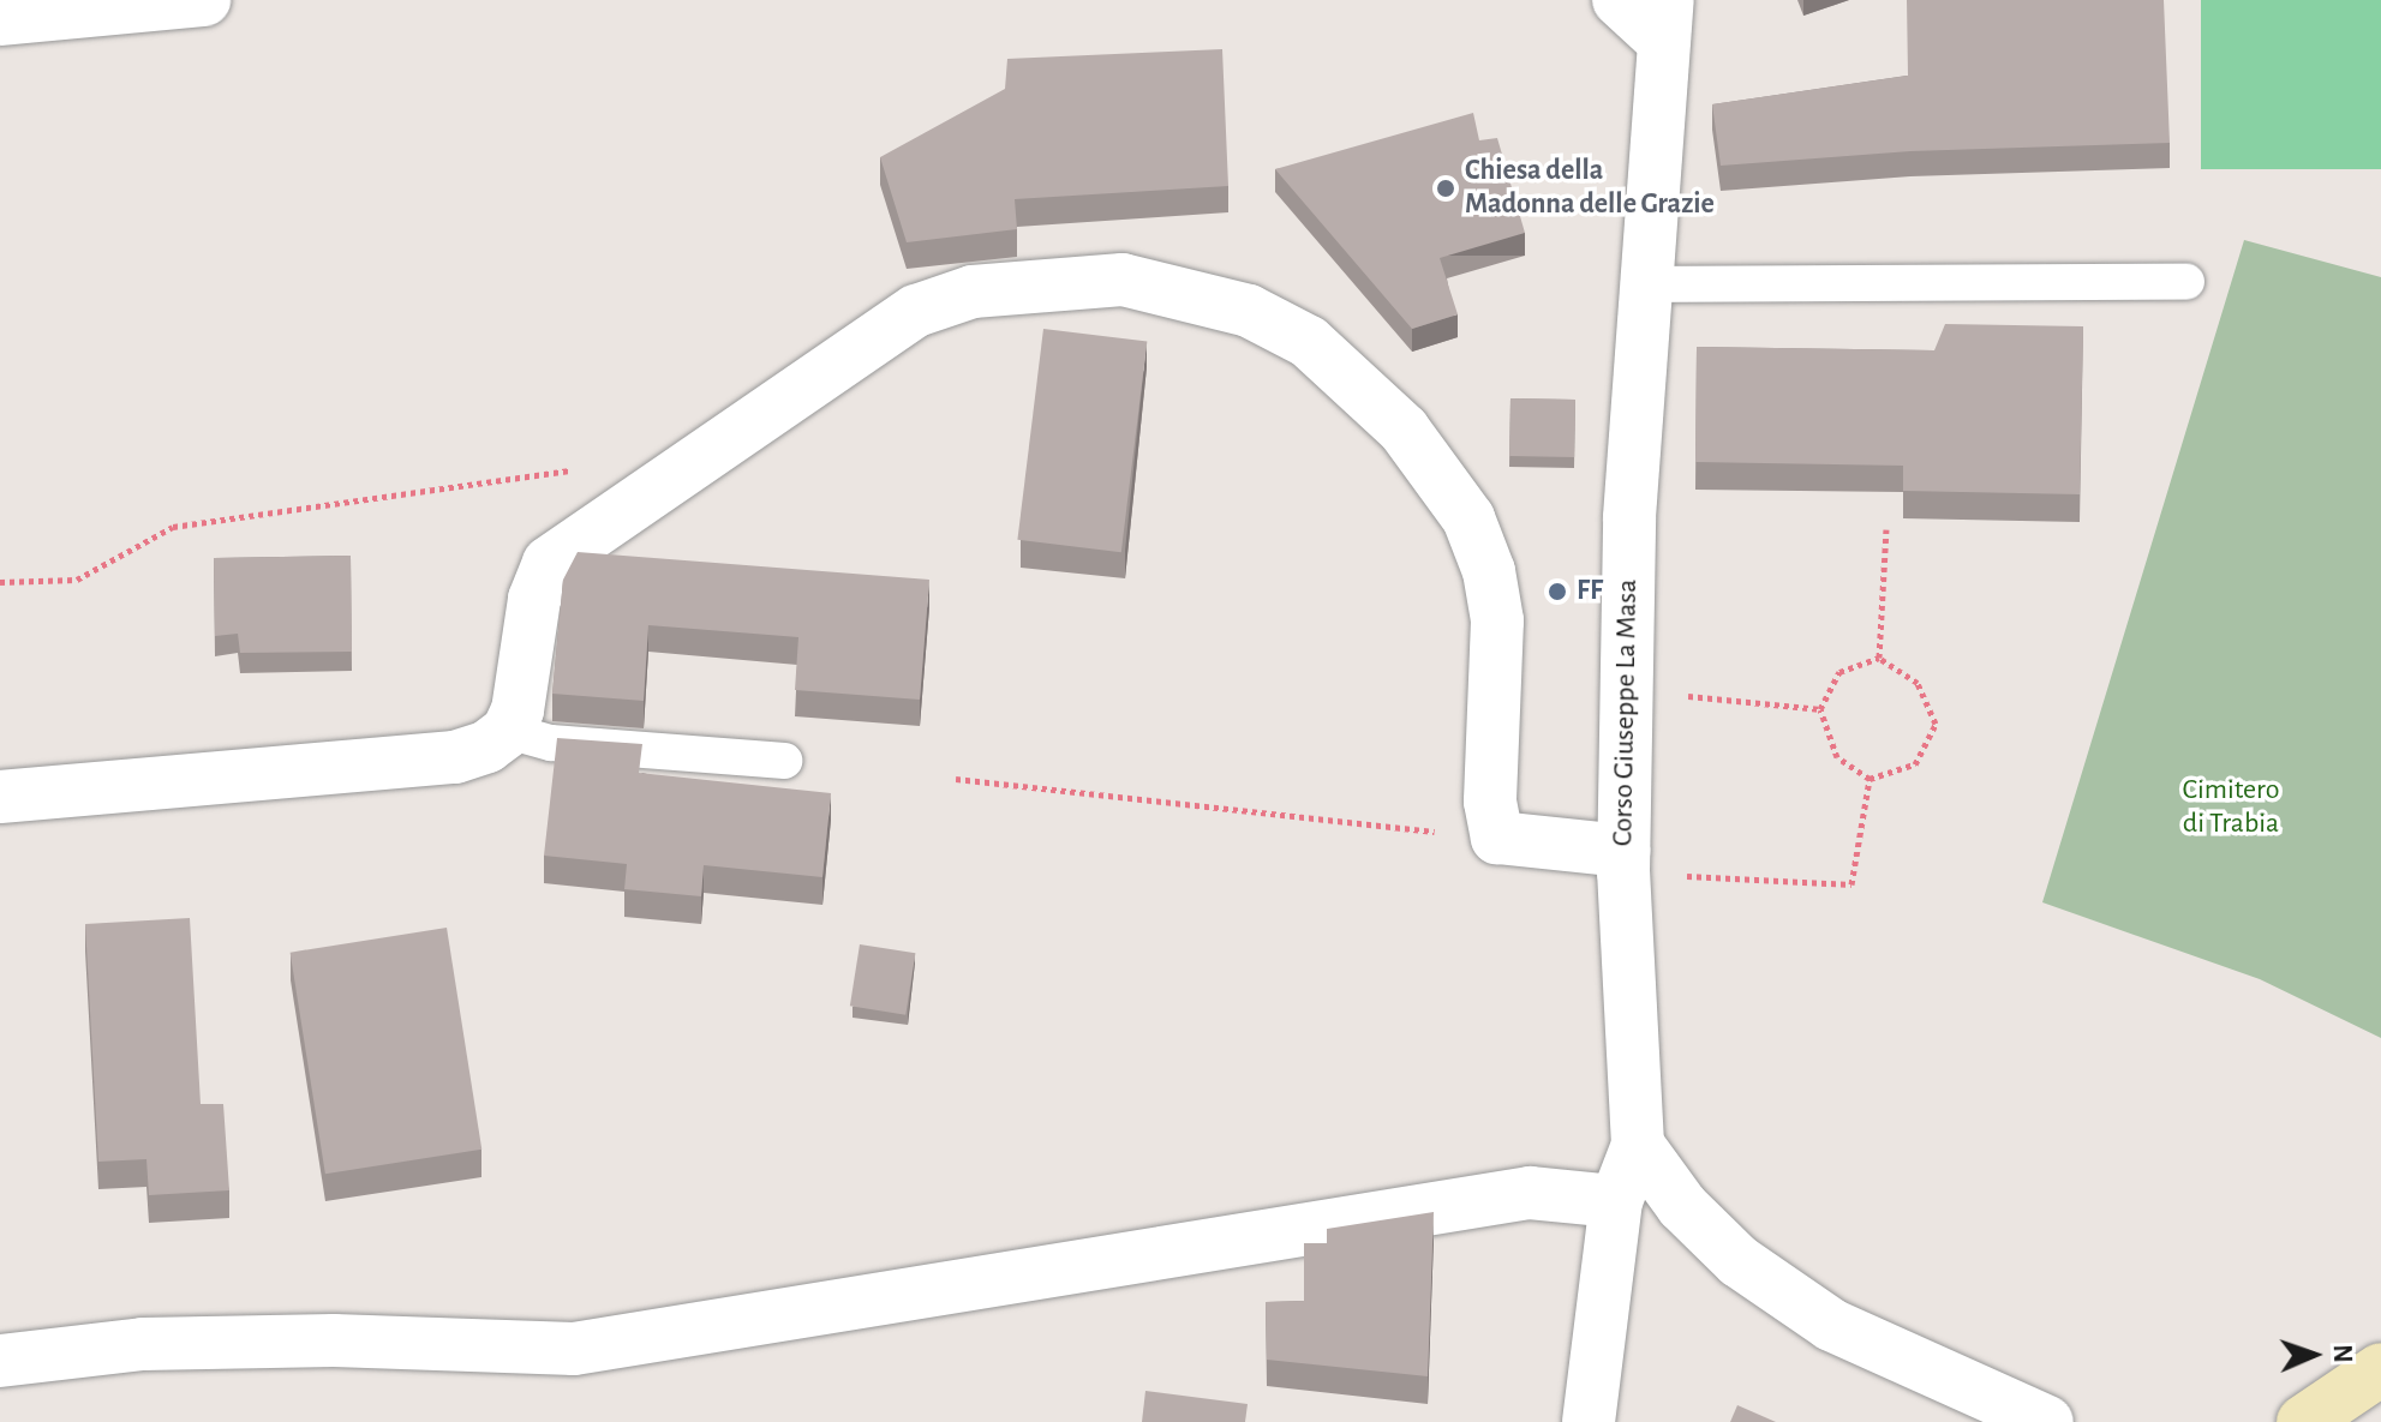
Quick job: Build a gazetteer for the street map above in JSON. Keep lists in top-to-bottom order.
{
  "streets": {
    "street": ["Corso Giuseppe La Masa"]
  },
  "parks": ["Cimitero di Trabia"],
  "places": ["Chiesa della Madonna delle Grazie", "FF"],
  "north": "right"
}
